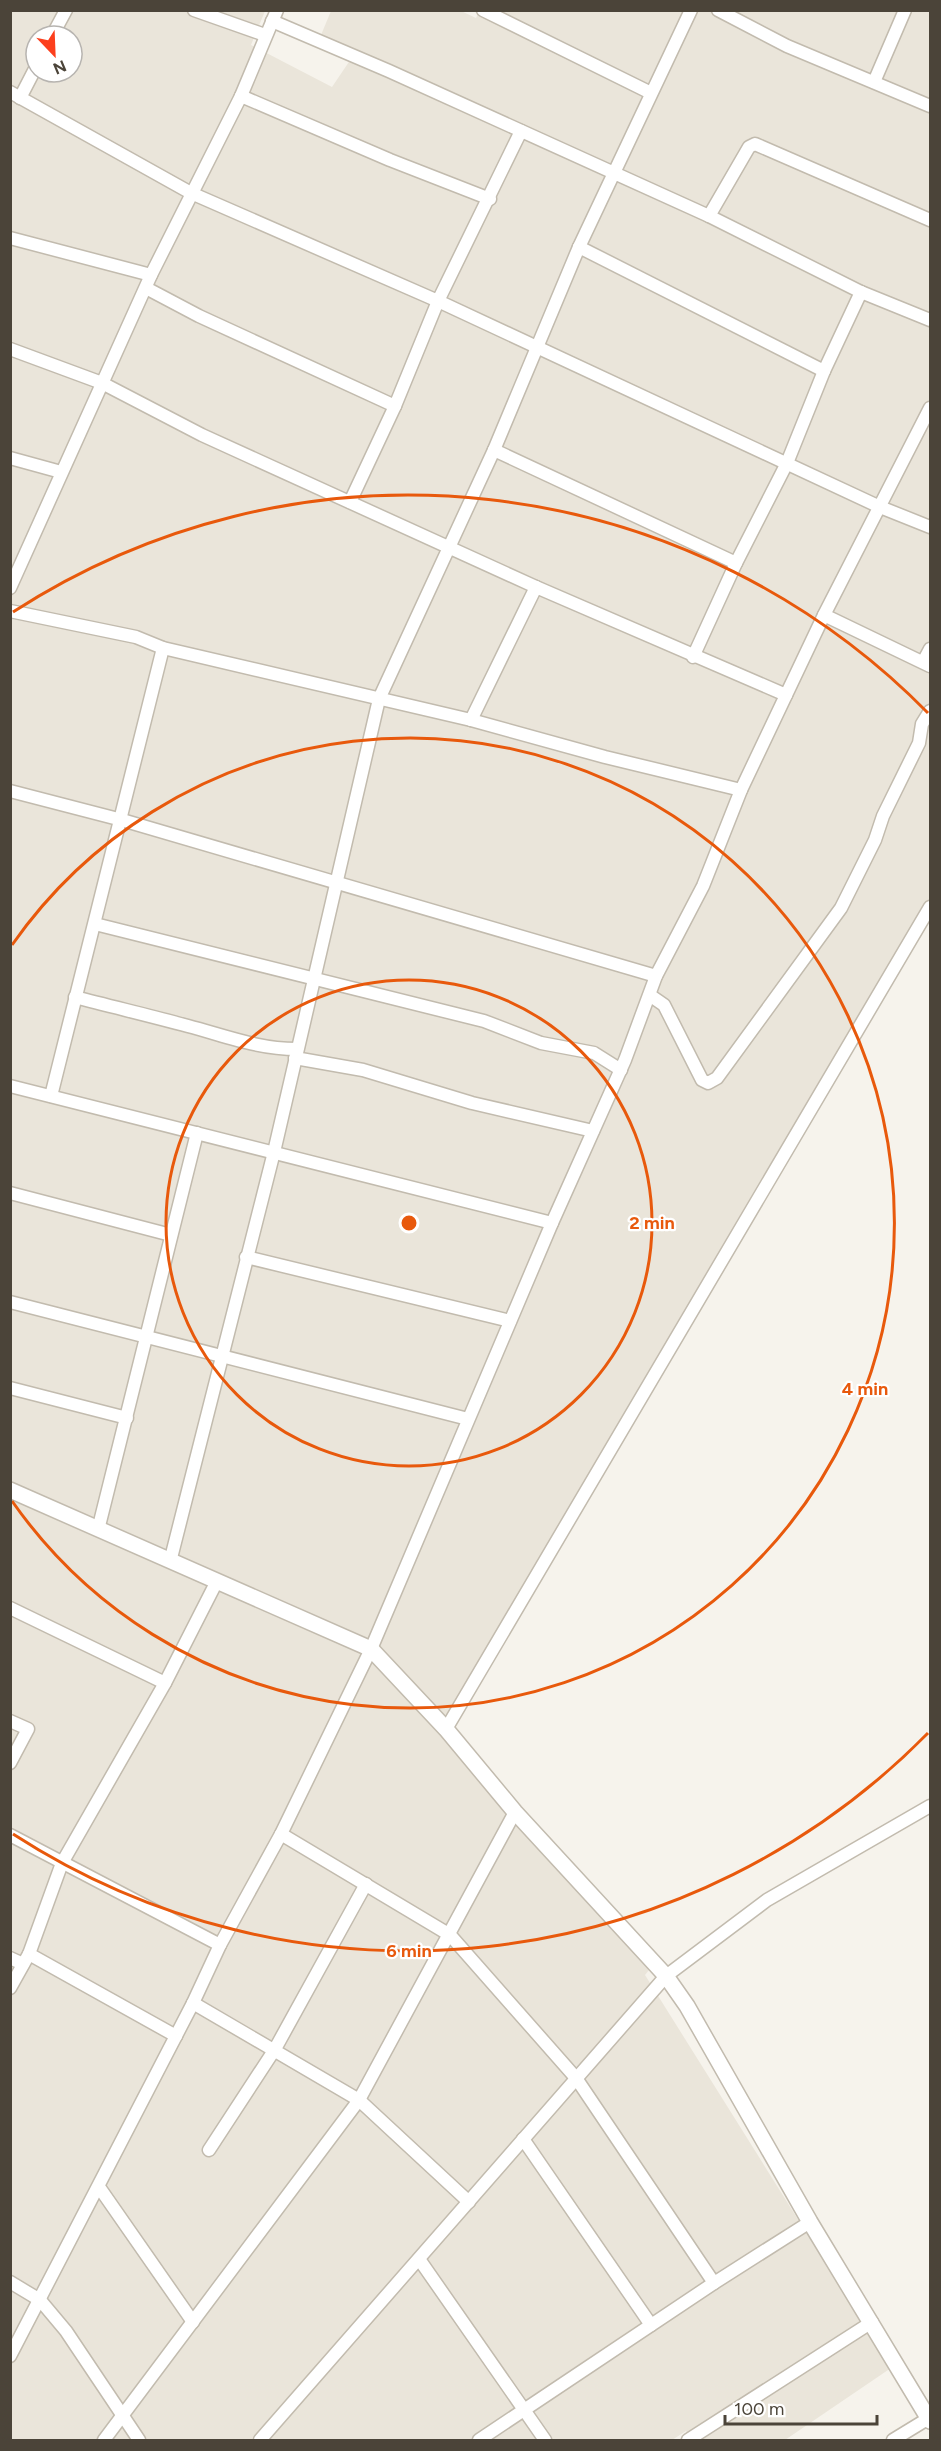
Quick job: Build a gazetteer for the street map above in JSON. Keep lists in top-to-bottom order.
{
  "scale_bar": "100 m",
  "north": "bottom right",
  "rings": ["2 min", "4 min", "6 min"]
}
